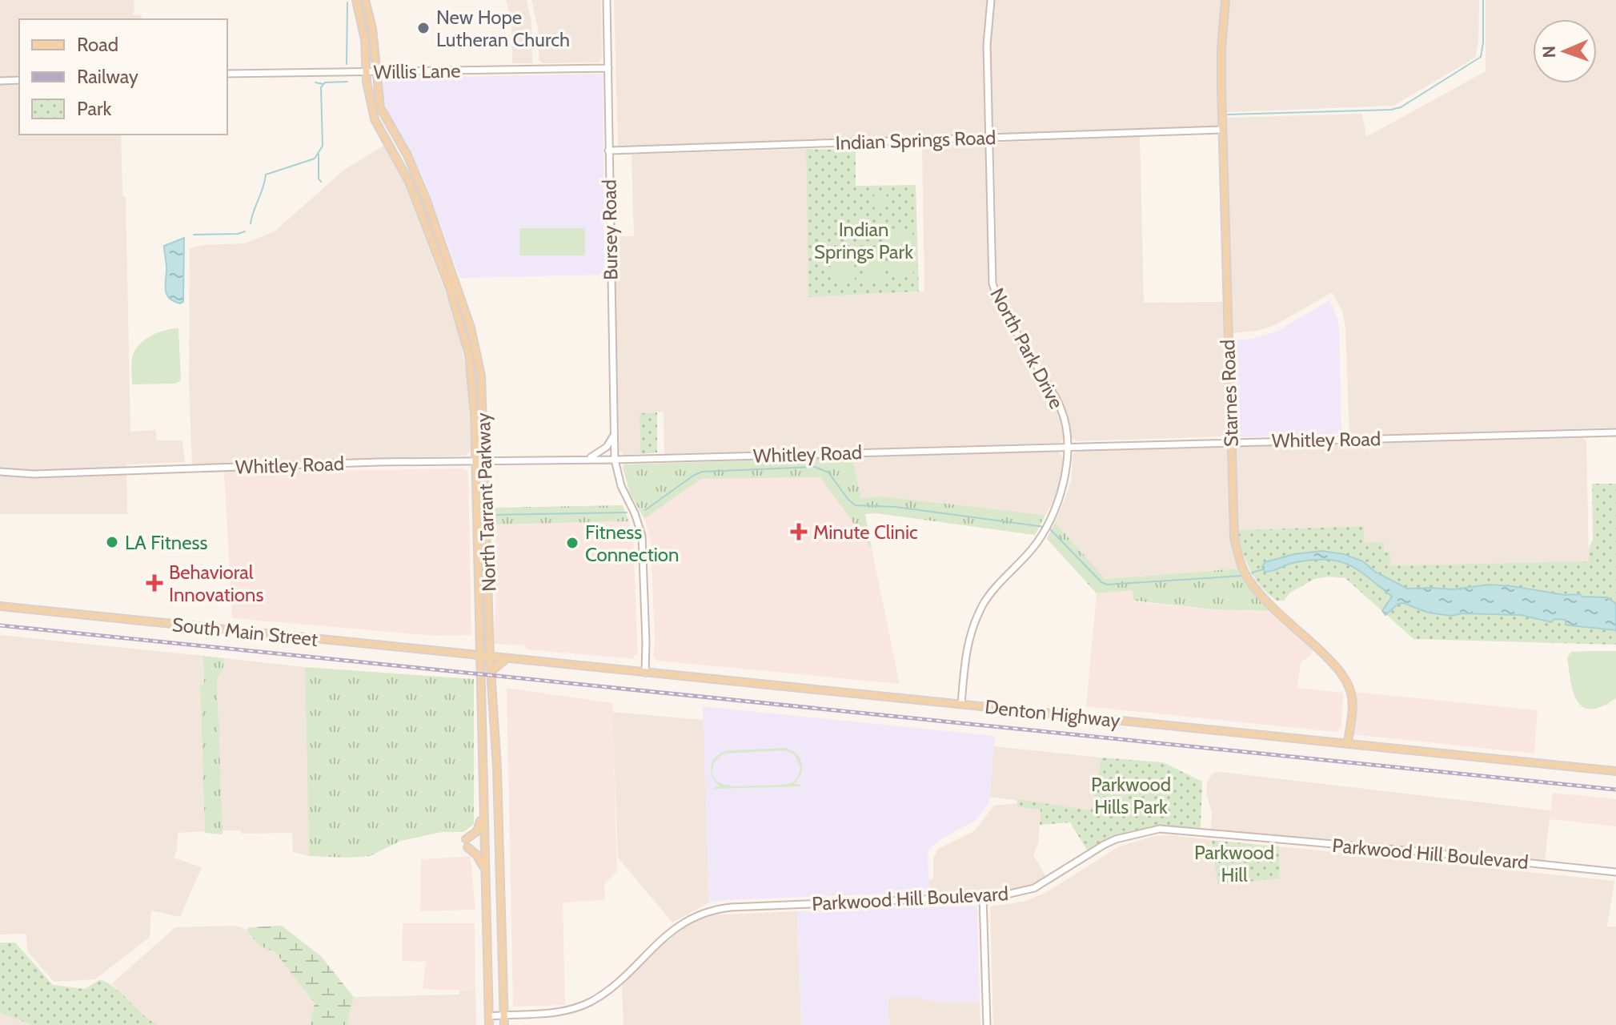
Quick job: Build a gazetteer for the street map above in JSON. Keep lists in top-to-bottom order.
{
  "streets": {
    "main road": [
      "Starnes Road",
      "North Tarrant Parkway",
      "South Main Street",
      "Denton Highway"
    ],
    "street": [
      "Willis Lane",
      "Indian Springs Road",
      "Bursey Road",
      "North Park Drive",
      "Whitley Road",
      "Parkwood Hill Boulevard"
    ]
  },
  "crossings": [
    ["Willis Lane", "Bursey Road"],
    ["Willis Lane", "North Tarrant Parkway"],
    ["Indian Springs Road", "Bursey Road"],
    ["Indian Springs Road", "North Park Drive"],
    ["Indian Springs Road", "Starnes Road"],
    ["Bursey Road", "Whitley Road"],
    ["Bursey Road", "Denton Highway"],
    ["North Park Drive", "Whitley Road"],
    ["North Park Drive", "Denton Highway"],
    ["Starnes Road", "Whitley Road"],
    ["Starnes Road", "Denton Highway"],
    ["Whitley Road", "North Tarrant Parkway"],
    ["North Tarrant Parkway", "South Main Street"],
    ["North Tarrant Parkway", "Denton Highway"],
    ["North Tarrant Parkway", "Parkwood Hill Boulevard"],
    ["South Main Street", "Denton Highway"]
  ],
  "parks": ["Indian Springs Park", "Parkwood Hills Park", "Parkwood Hill"],
  "places": {
    "other": ["New Hope Lutheran Church", "LA Fitness", "Fitness Connection"],
    "health": ["Minute Clinic", "Behavioral Innovations"]
  },
  "legend": ["Road", "Railway", "Park"],
  "north": "left"
}
